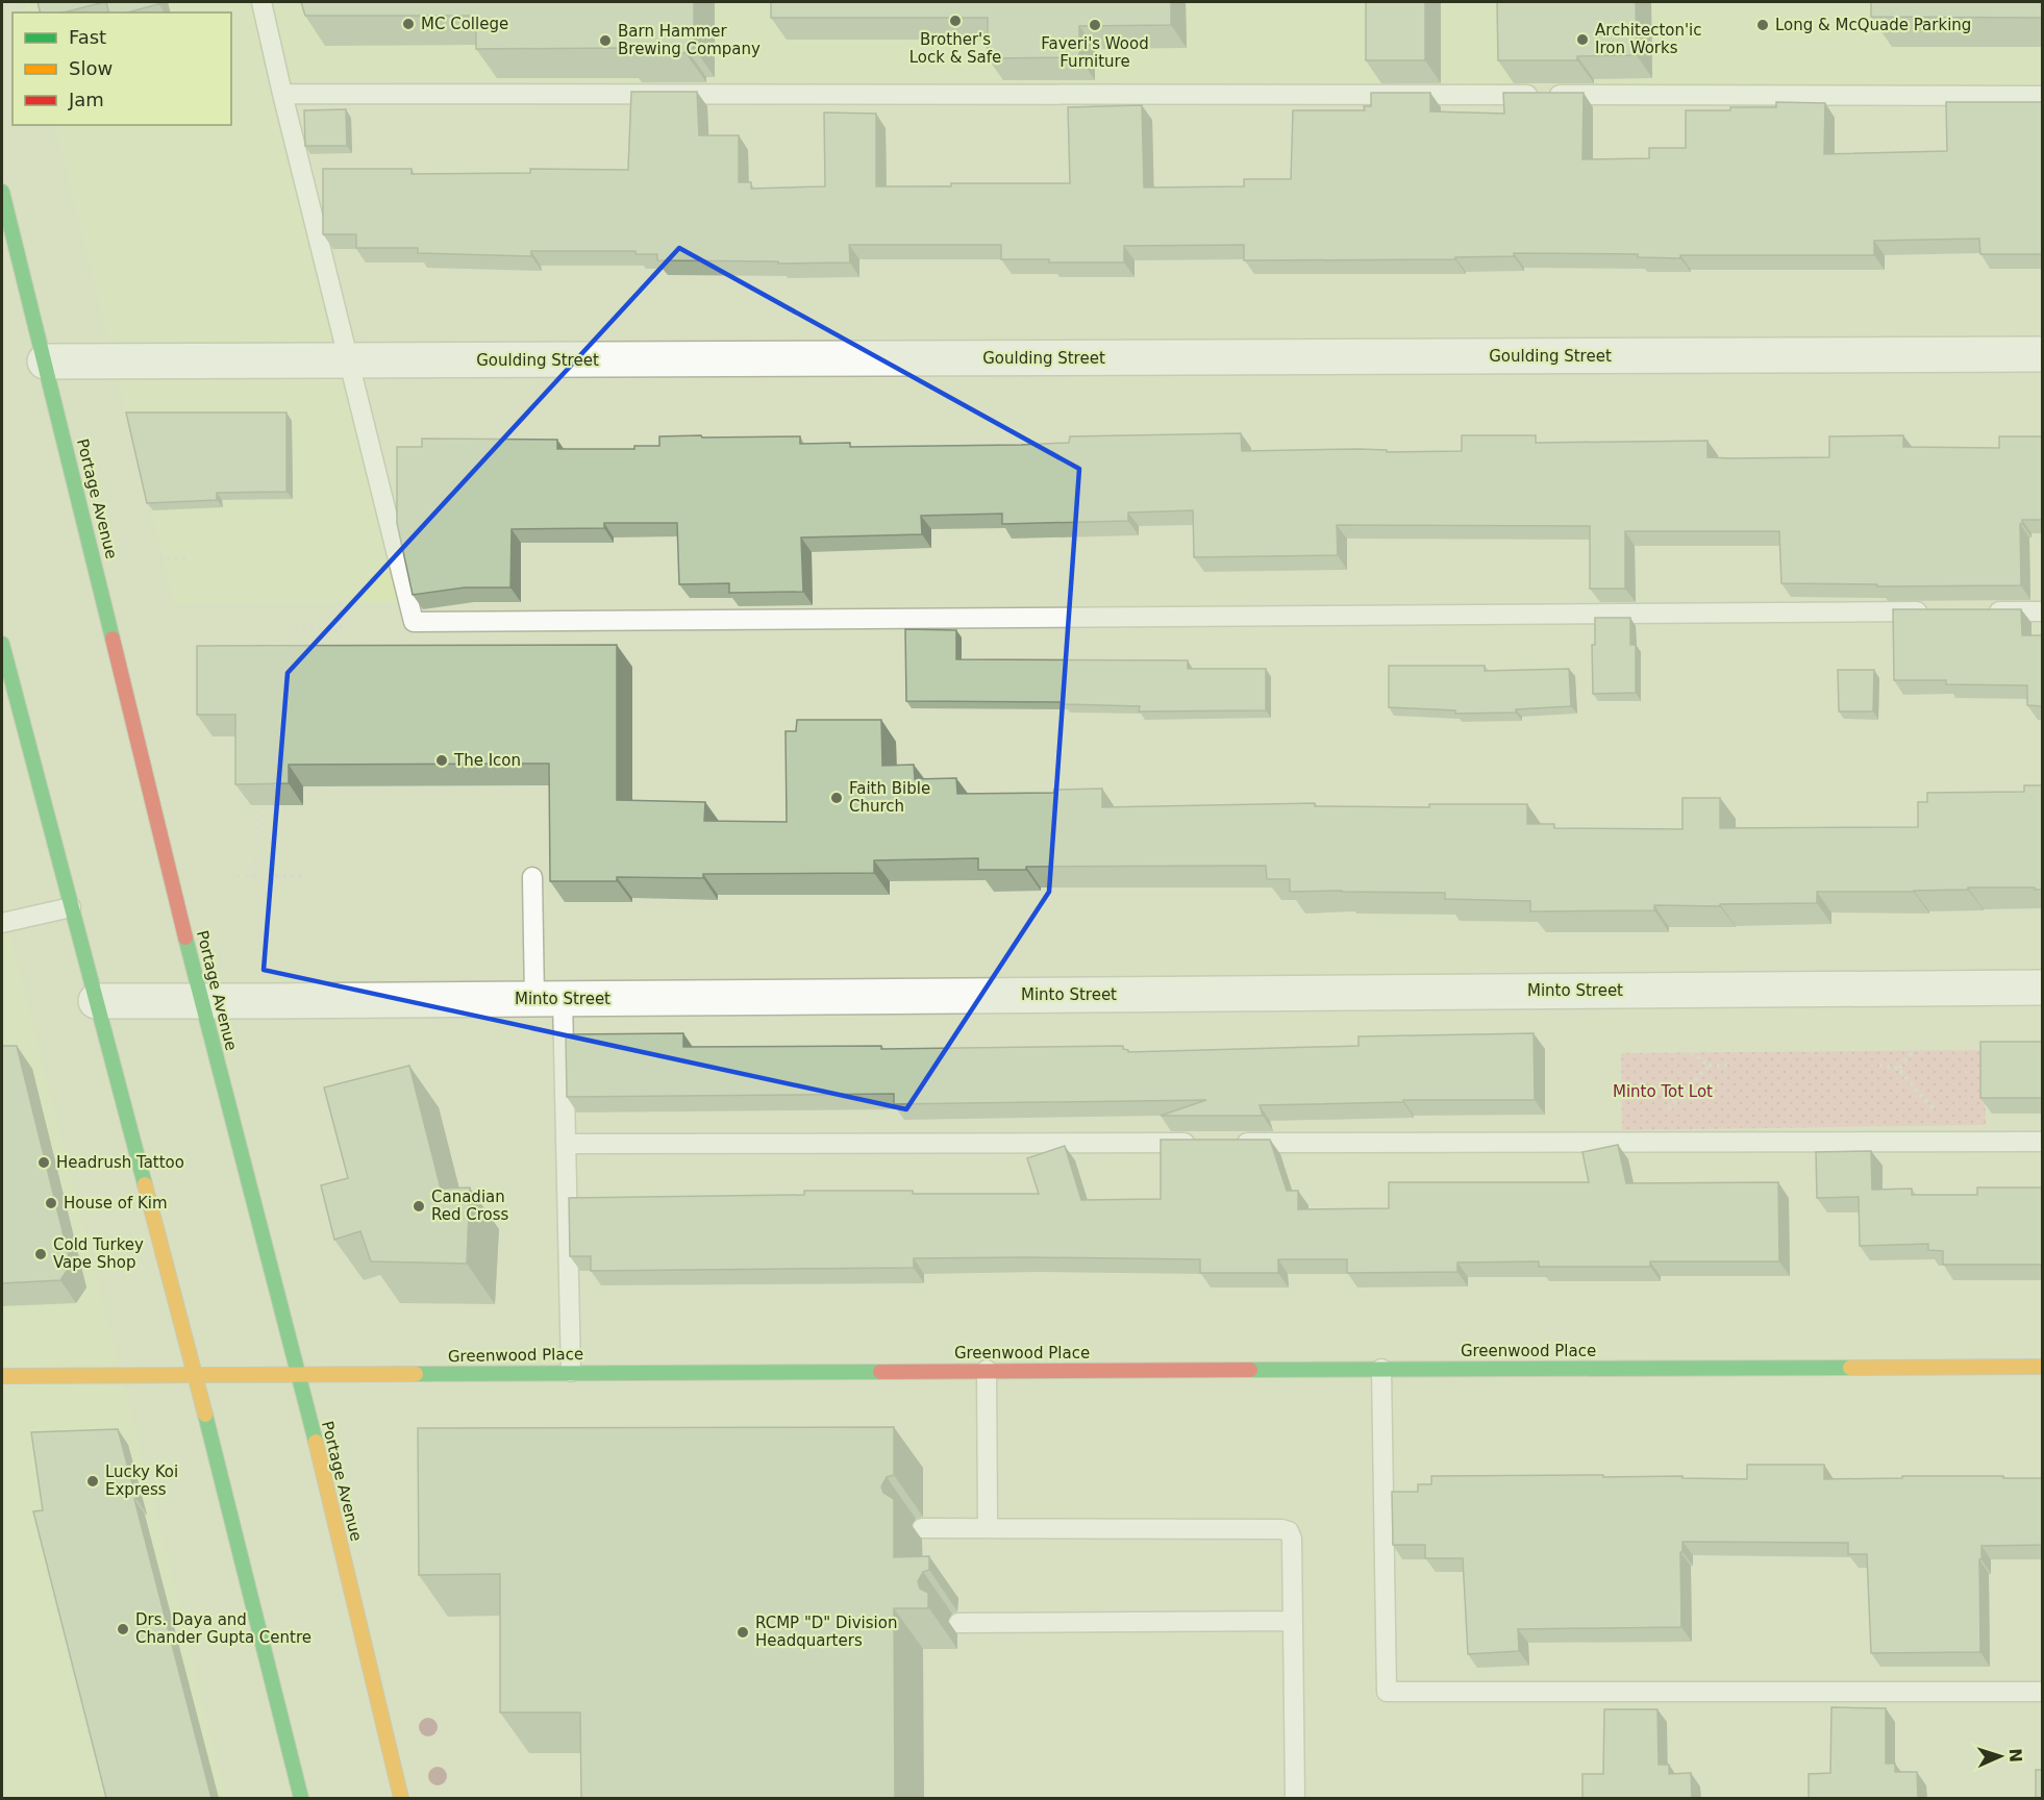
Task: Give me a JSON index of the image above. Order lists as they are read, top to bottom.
{
  "streets": {
    "main road": ["Portage Avenue", "Greenwood Place"],
    "street": ["Goulding Street", "Minto Street"]
  },
  "crossings": [
    ["Goulding Street", "Portage Avenue"],
    ["Portage Avenue", "Minto Street"],
    ["Portage Avenue", "Greenwood Place"]
  ],
  "parks": ["Minto Tot Lot"],
  "places": [
    "Brother's Lock & Safe",
    "MC College",
    "Faveri's Wood Furniture",
    "Long & McQuade Parking",
    "Architecton'ic Iron Works",
    "Barn Hammer Brewing Company",
    "The Icon",
    "Faith Bible Church",
    "Headrush Tattoo",
    "House of Kim",
    "Canadian Red Cross",
    "Cold Turkey Vape Shop",
    "Lucky Koi Express",
    "Drs. Daya and Chander Gupta Centre",
    "RCMP \"D\" Division Headquarters"
  ],
  "legend": ["Fast", "Slow", "Jam"],
  "north": "right"
}
